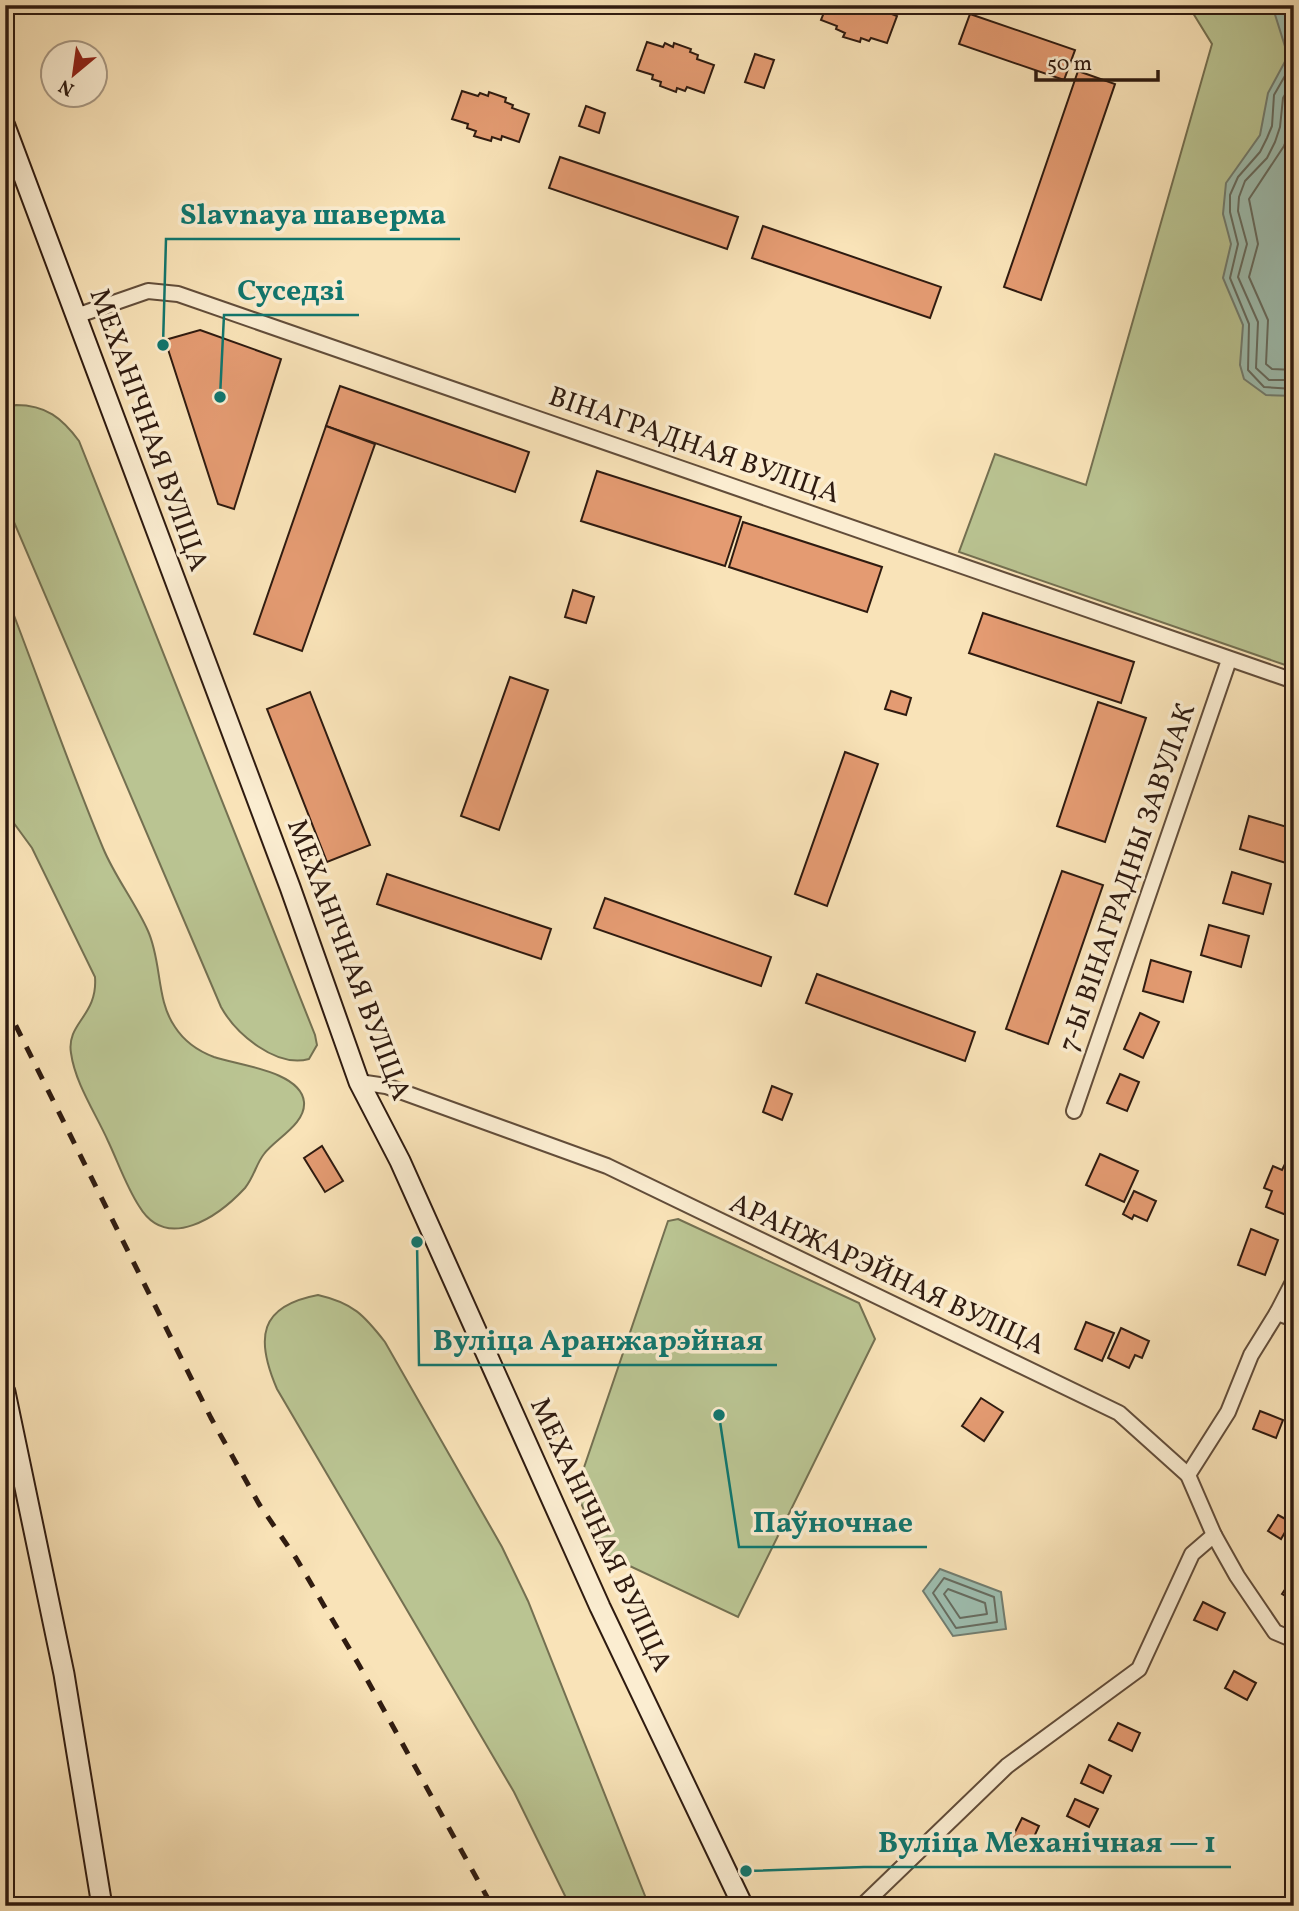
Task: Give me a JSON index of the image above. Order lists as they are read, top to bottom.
{
  "streets": {
    "street": [
      "МЕХАНІЧНАЯ ВУЛІЦА",
      "ВІНАГРАДНАЯ ВУЛІЦА",
      "7-Ы ВІНАГРАДНЫ ЗАВУЛАК",
      "АРАНЖАРЭЙНАЯ ВУЛІЦА"
    ]
  },
  "crossings": [
    ["МЕХАНІЧНАЯ ВУЛІЦА", "ВІНАГРАДНАЯ ВУЛІЦА"],
    ["МЕХАНІЧНАЯ ВУЛІЦА", "АРАНЖАРЭЙНАЯ ВУЛІЦА"],
    ["ВІНАГРАДНАЯ ВУЛІЦА", "7-Ы ВІНАГРАДНЫ ЗАВУЛАК"]
  ],
  "places": [
    "Slavnaya шаверма",
    "Суседзі",
    "Вуліца Аранжарэйная",
    "Паўночнае",
    "Вуліца Механічная — 1"
  ],
  "scale_bar": "50 m",
  "north": "bottom left"
}
